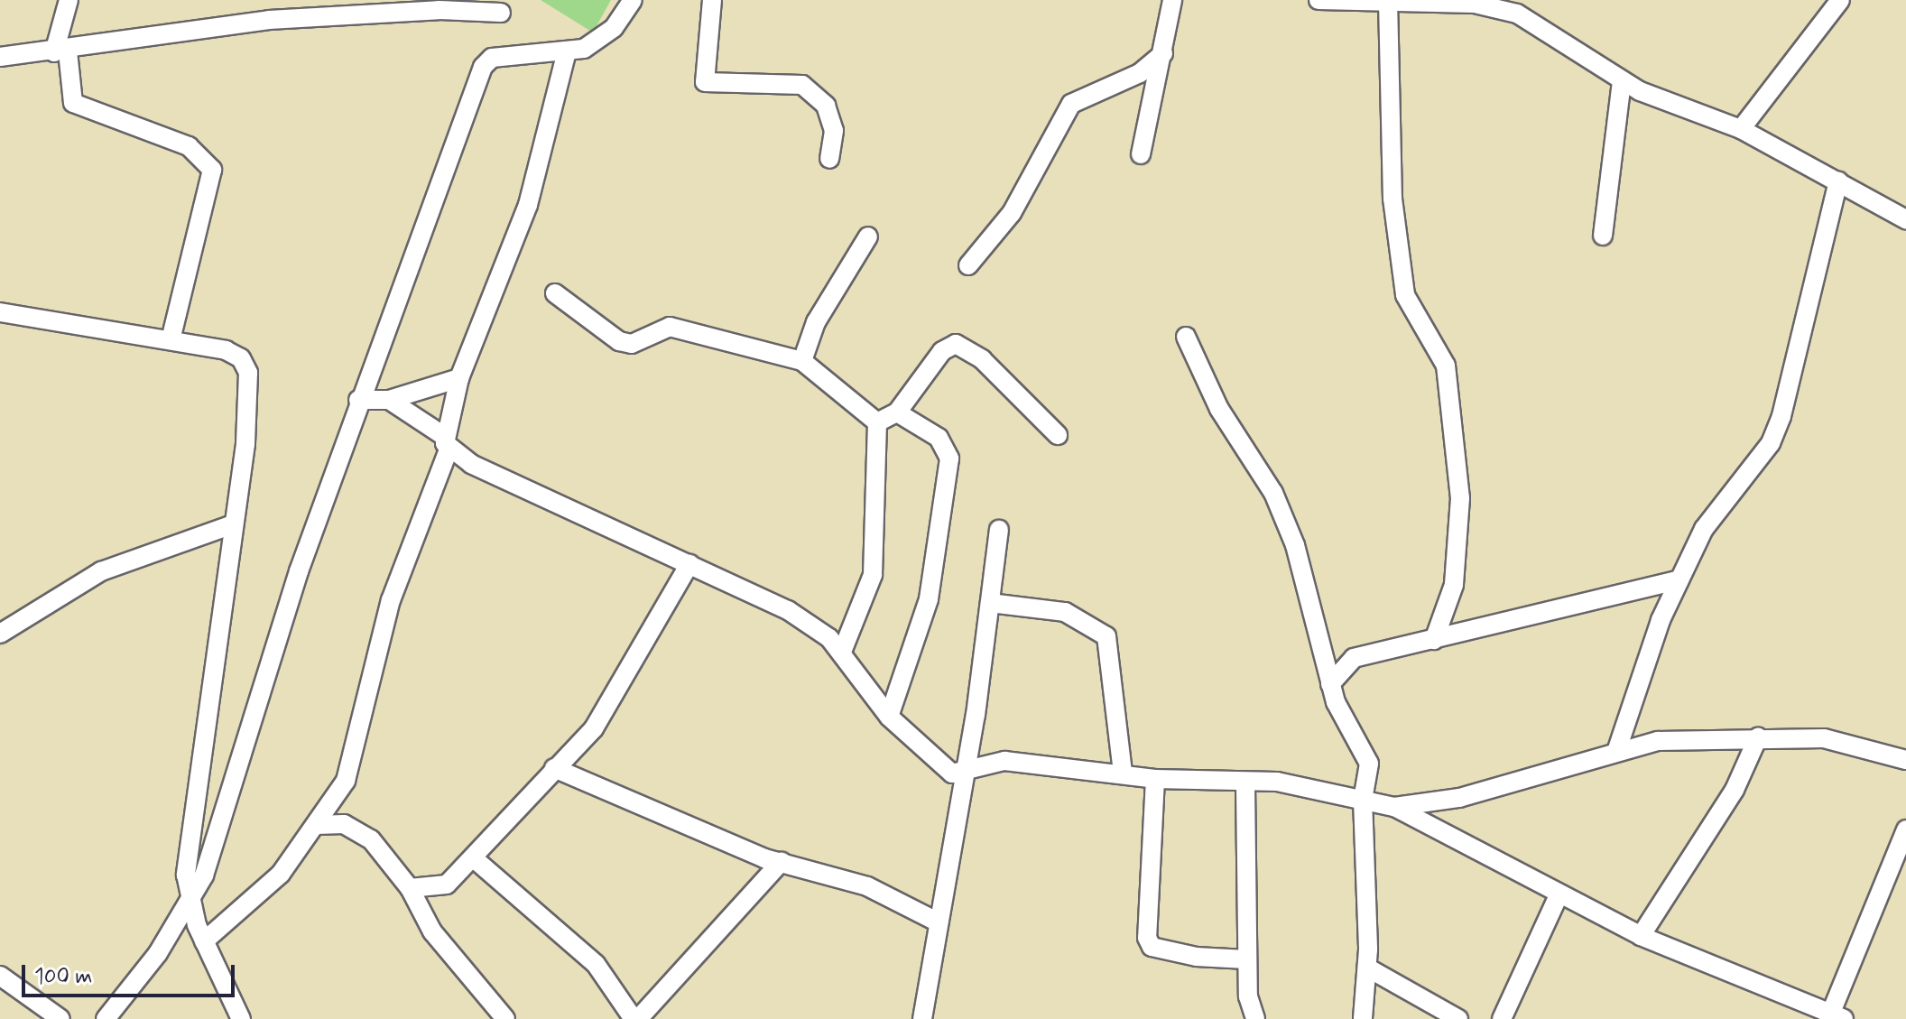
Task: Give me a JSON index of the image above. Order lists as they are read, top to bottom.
{
  "scale_bar": "100 m"
}
